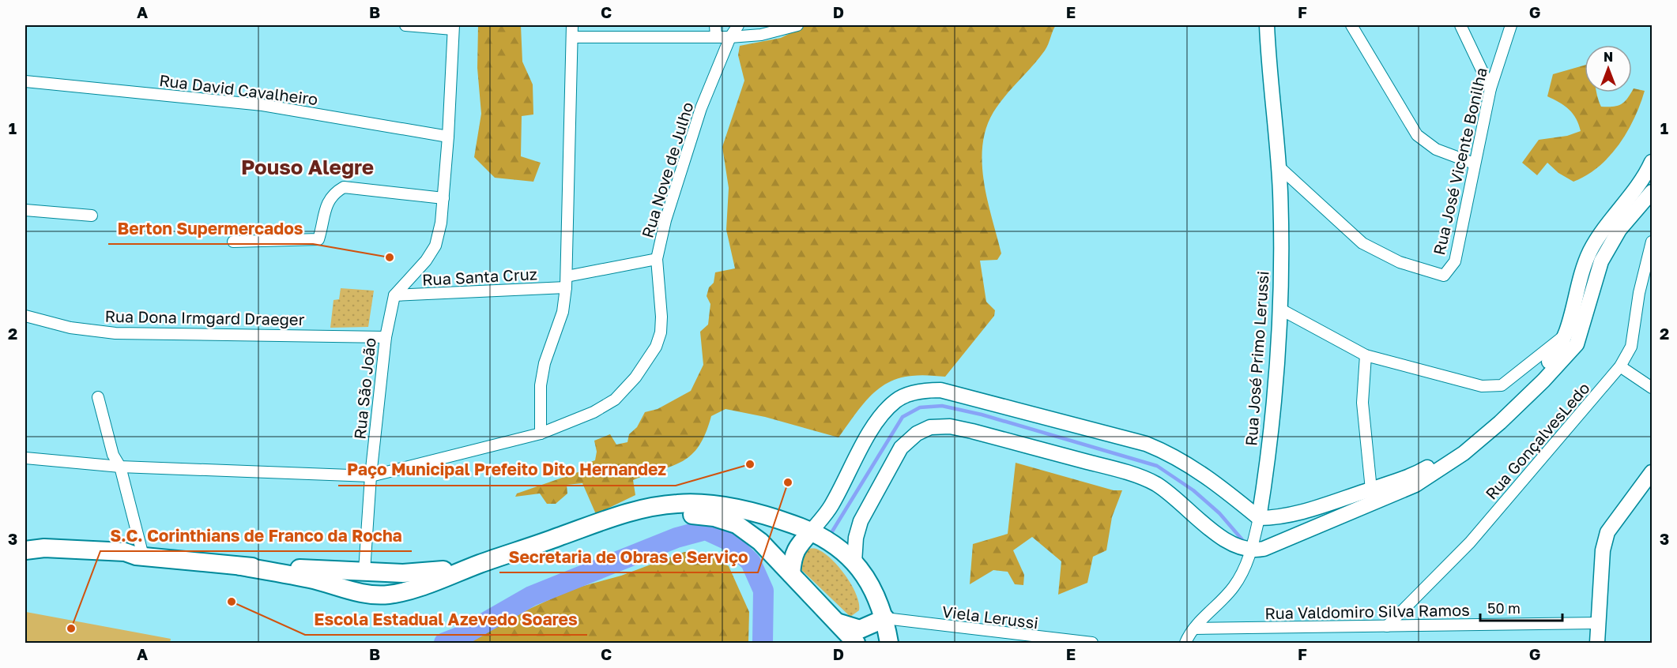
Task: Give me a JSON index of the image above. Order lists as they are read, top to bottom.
{
  "streets": {
    "street": [
      "Rua David Cavalheiro",
      "Rua José Vicente Bonilha",
      "Rua Nove de Julho",
      "Rua Santa Cruz",
      "Rua Dona Irmgard Draeger",
      "Rua José Primo Lerussi",
      "Rua São João",
      "Rua GonçalvesLedo",
      "Rua Valdomiro Silva Ramos",
      "Viela Lerussi"
    ]
  },
  "crossings": [
    ["Rua José Vicente Bonilha", "Rua José Primo Lerussi"],
    ["Rua Nove de Julho", "Rua Santa Cruz"],
    ["Rua Nove de Julho", "Rua São João"],
    ["Rua Santa Cruz", "Rua São João"],
    ["Rua Dona Irmgard Draeger", "Rua São João"],
    ["Rua José Primo Lerussi", "Rua Valdomiro Silva Ramos"],
    ["Rua GonçalvesLedo", "Rua Valdomiro Silva Ramos"]
  ],
  "districts": ["Pouso Alegre"],
  "places": [
    "Berton Supermercados",
    "Paço Municipal Prefeito Dito Hernandez",
    "Secretaria de Obras e Serviço",
    "Escola Estadual Azevedo Soares",
    "S.C. Corinthians de Franco da Rocha"
  ],
  "scale_bar": "50 m",
  "north": "top",
  "grid": {
    "columns": [
      "A",
      "B",
      "C",
      "D",
      "E",
      "F",
      "G"
    ],
    "rows": ["1", "2", "3"]
  }
}
